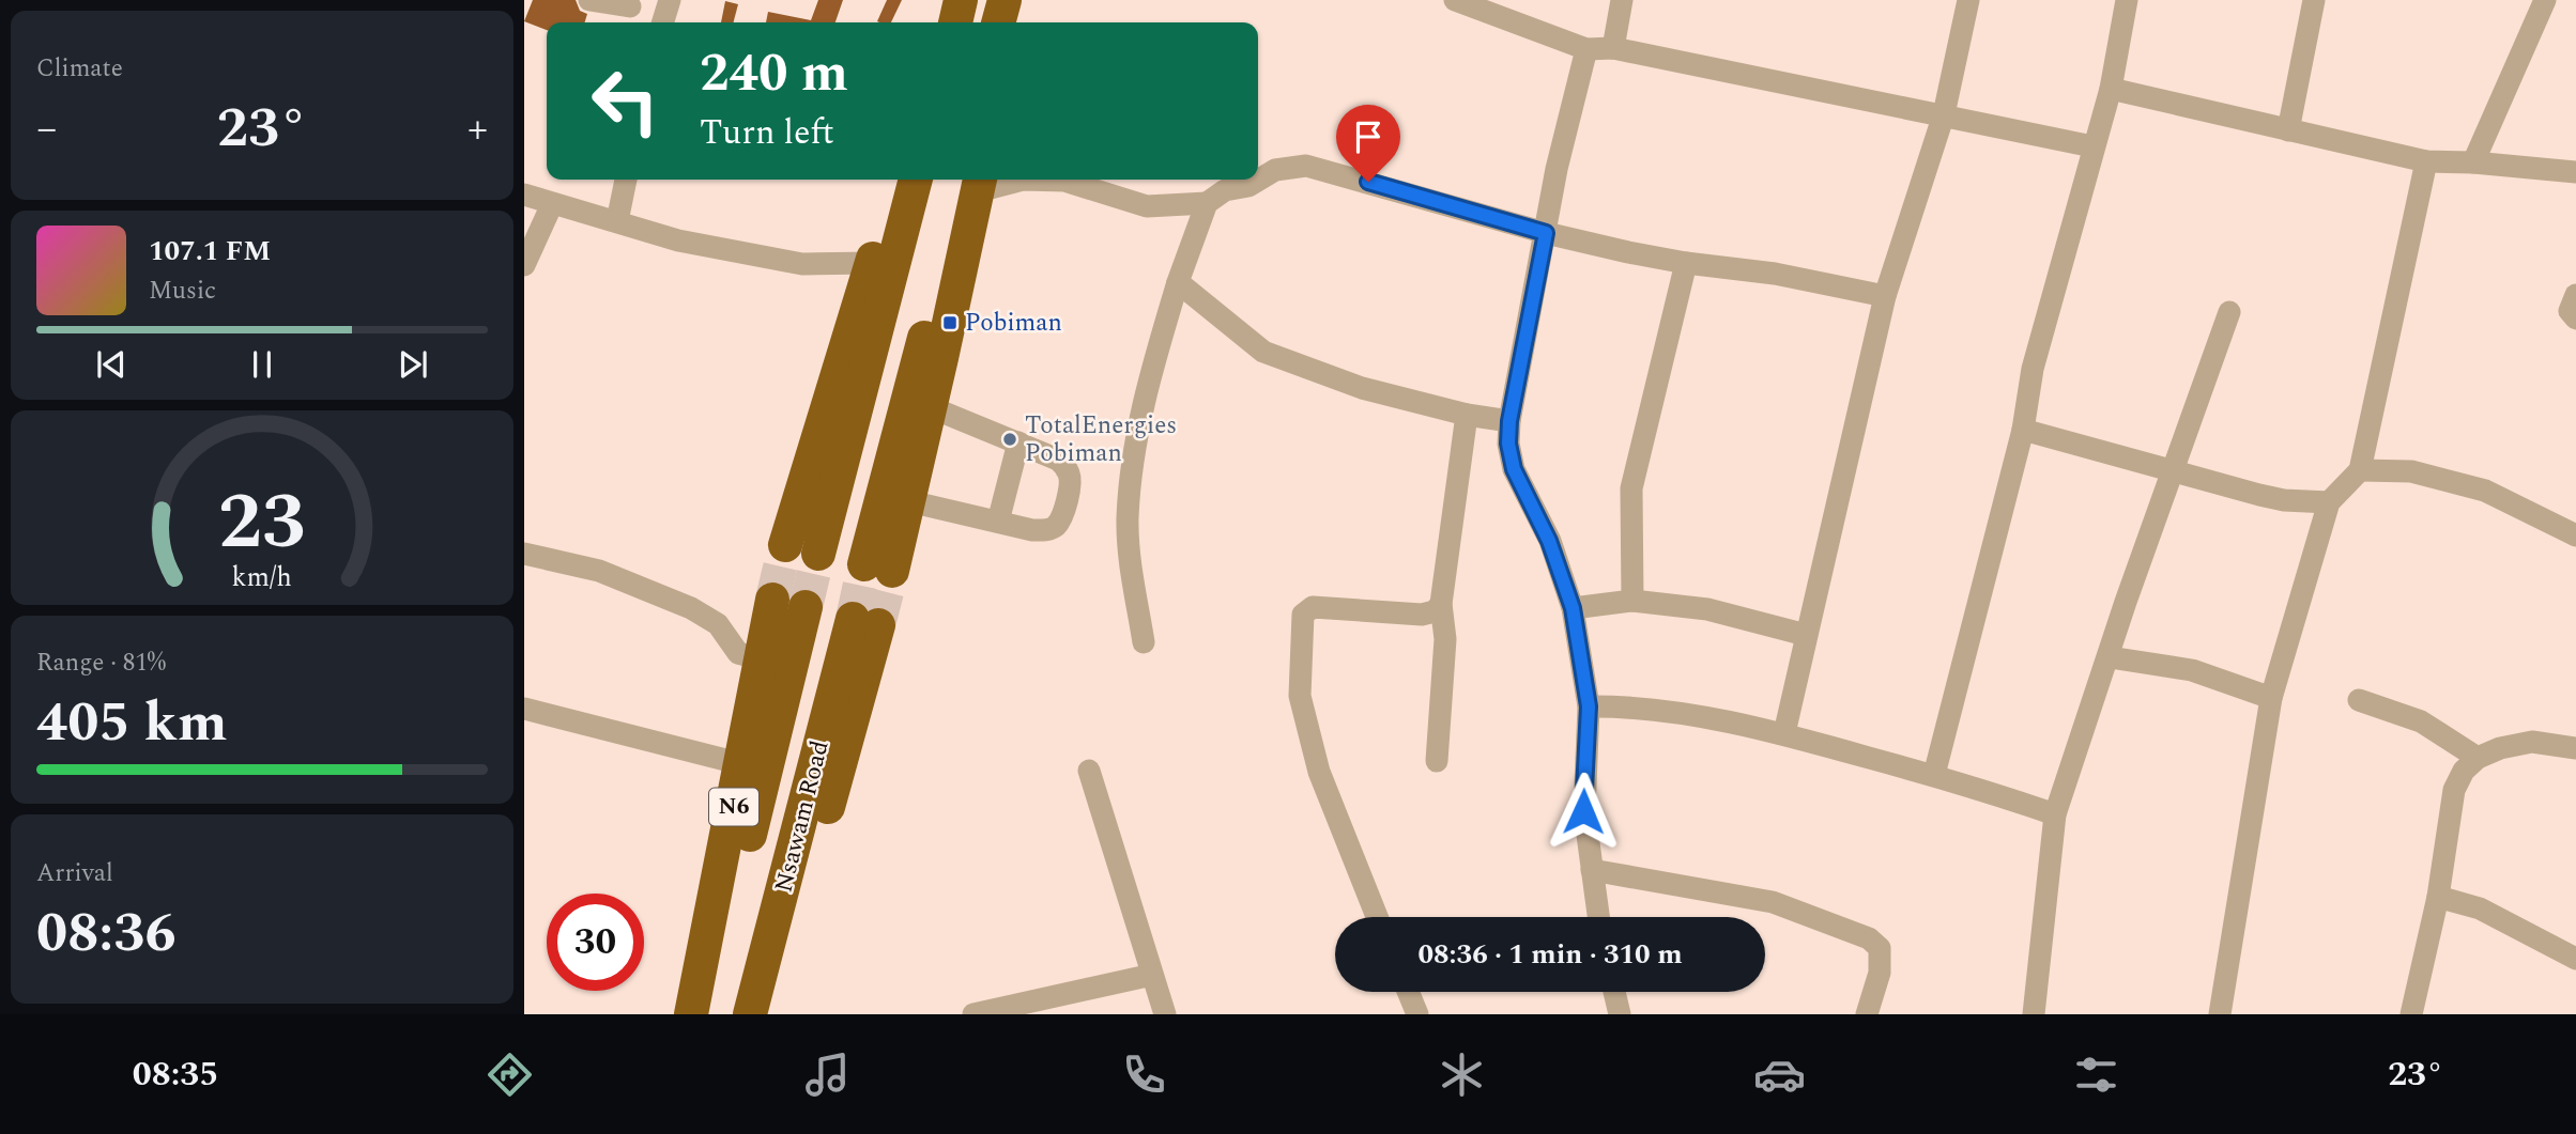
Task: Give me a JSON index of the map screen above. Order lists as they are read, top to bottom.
{
  "streets": {
    "highway": ["N6", "Nsawam Road"]
  },
  "places": {
    "transit": ["Pobiman"],
    "other": ["TotalEnergies Pobiman"]
  },
  "page": {
    "tile": [
      "Climate",
      ["Range · 81%", "405 km"],
      ["Arrival", "08:36"]
    ],
    "turn": ["240 m", "Turn left"],
    "heat": ["−", "23°", "+"],
    "song": ["107.1 FM", "Music"],
    "limit": "30",
    "trip": "08:36 · 1 min · 310 m",
    "tabs": ["08:35", "23°"],
    "gauge": ["23", "km/h"]
  }
}
